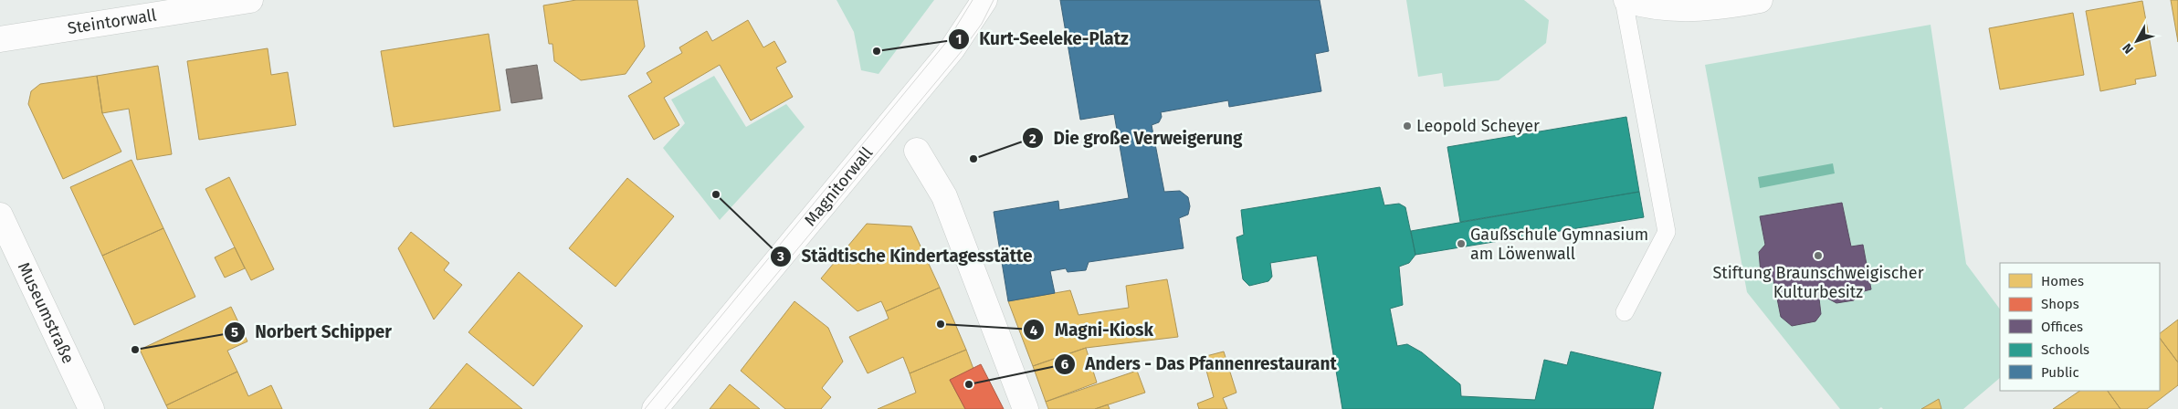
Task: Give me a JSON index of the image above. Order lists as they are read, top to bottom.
{
  "streets": {
    "street": ["Steintorwall", "Magnitorwall", "Museumstraße"]
  },
  "places": [
    "Kurt-Seeleke-Platz",
    "Leopold Scheyer",
    "Die große Verweigerung",
    "Städtische Kindertagesstätte",
    "Gaußschule Gymnasium am Löwenwall",
    "Stiftung Braunschweigischer Kulturbesitz",
    "Magni-Kiosk",
    "Norbert Schipper",
    "Anders - Das Pfannenrestaurant"
  ],
  "legend": [
    "Homes",
    "Shops",
    "Offices",
    "Schools",
    "Public"
  ],
  "north": "bottom left"
}
